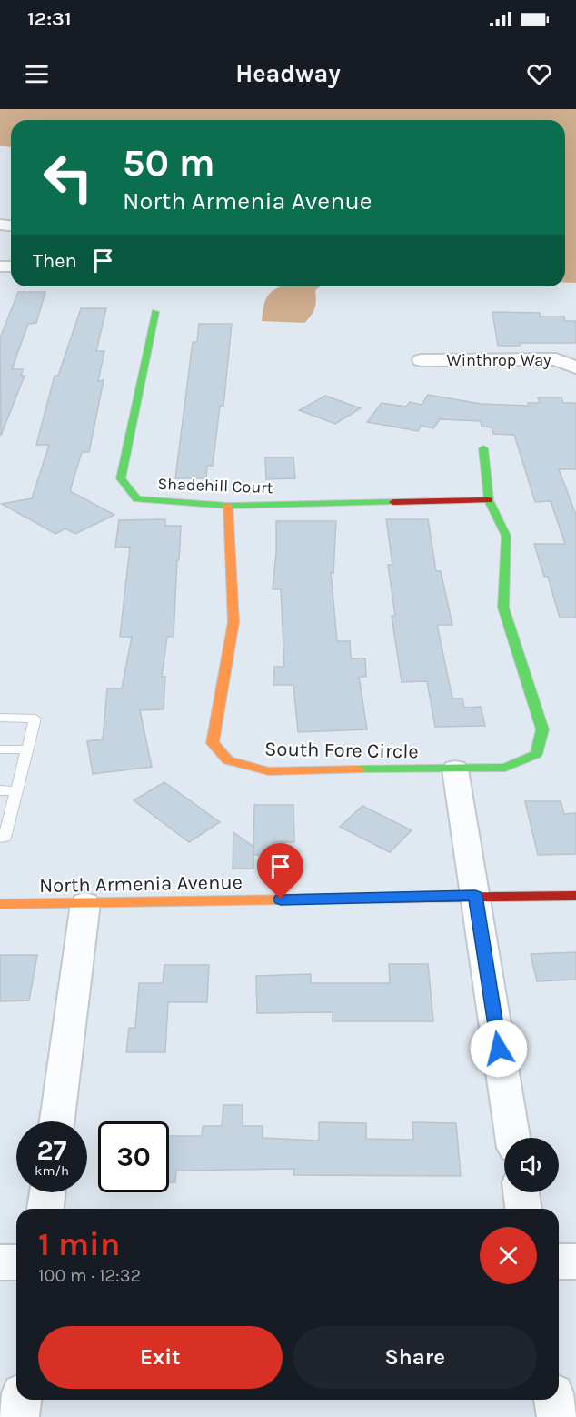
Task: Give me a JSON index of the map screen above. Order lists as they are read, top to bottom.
{
  "streets": {
    "street": [
      "Winthrop Way",
      "Shadehill Court",
      "South Fore Circle",
      "North Armenia Avenue"
    ]
  },
  "crossings": [
    ["Shadehill Court", "South Fore Circle"]
  ],
  "page": {
    "status": "12:31",
    "header": "Headway",
    "turn": ["50 m", "North Armenia Avenue"],
    "then": "Then",
    "speed": "27 km/h",
    "limit": "30",
    "heading": ["1 min", "100 m · 12:32"],
    "buttons": ["Exit", "Share"]
  }
}
